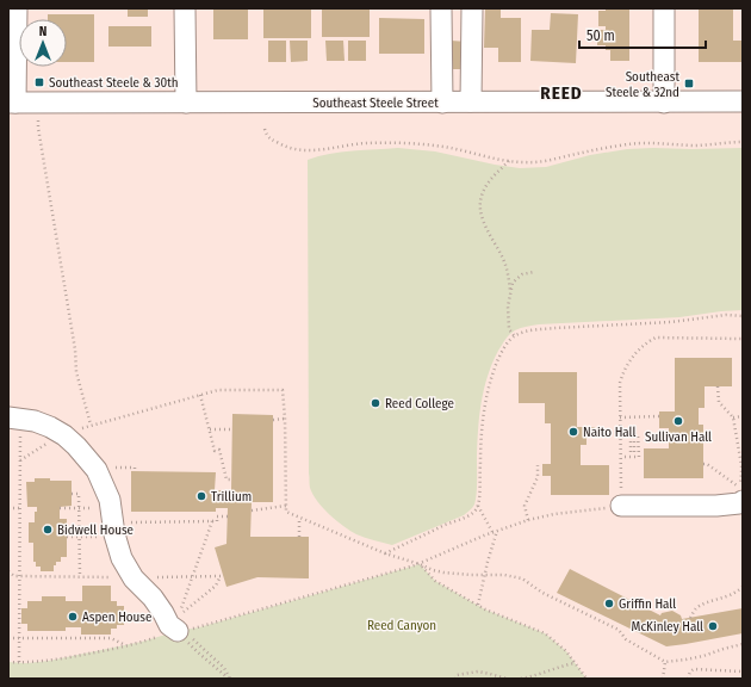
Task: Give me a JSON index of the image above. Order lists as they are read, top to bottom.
{
  "streets": {
    "street": ["Southeast Steele Street"]
  },
  "districts": ["REED"],
  "parks": ["Reed Canyon"],
  "places": {
    "transit": ["Southeast Steele & 30th", "Southeast Steele & 32nd"],
    "other": [
      "Reed College",
      "Sullivan Hall",
      "Naito Hall",
      "Trillium",
      "Bidwell House",
      "Griffin Hall",
      "Aspen House",
      "McKinley Hall"
    ]
  },
  "scale_bar": "50 m",
  "north": "top"
}
